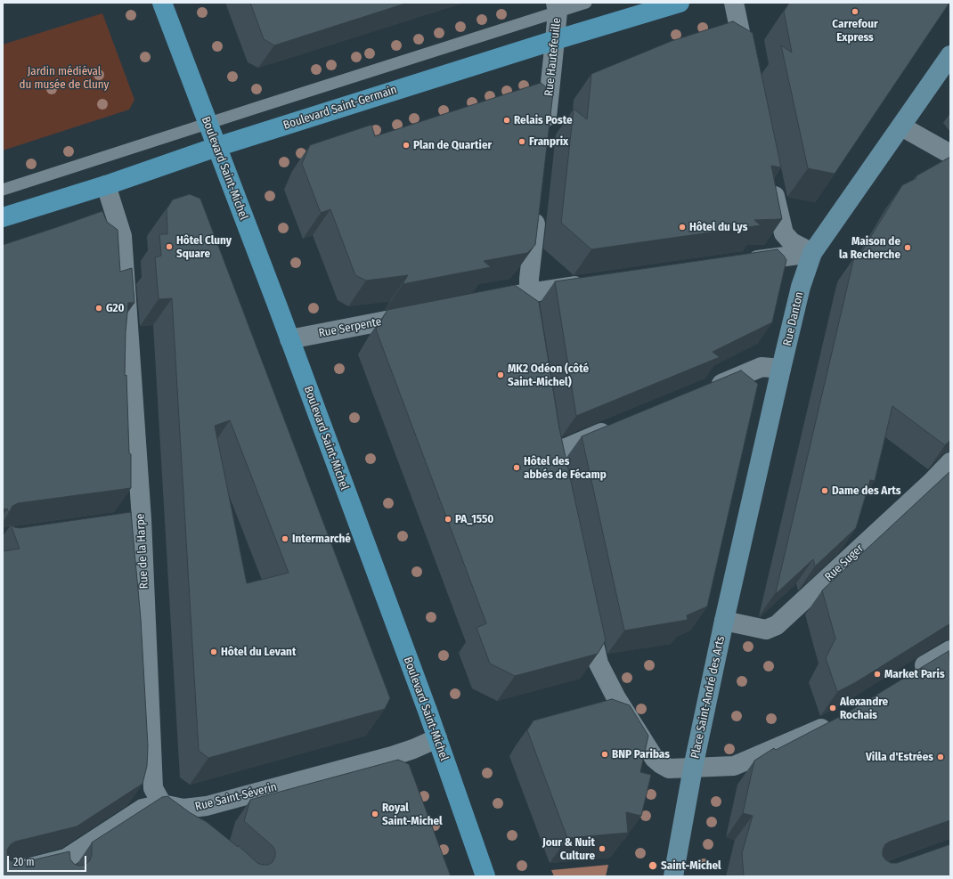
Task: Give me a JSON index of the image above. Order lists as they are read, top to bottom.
{
  "streets": {
    "main road": ["Boulevard Saint-Germain", "Boulevard Saint-Michel"],
    "street": [
      "Rue Hautefeuille",
      "Rue Danton",
      "Rue Serpente",
      "Rue de la Harpe",
      "Rue Suger",
      "Place Saint-André des Arts",
      "Rue Saint-Séverin"
    ]
  },
  "crossings": [
    ["Rue Hautefeuille", "Boulevard Saint-Germain"],
    ["Boulevard Saint-Germain", "Boulevard Saint-Michel"],
    ["Boulevard Saint-Germain", "Rue de la Harpe"],
    ["Boulevard Saint-Michel", "Rue Serpente"],
    ["Boulevard Saint-Michel", "Rue Saint-Séverin"],
    ["Rue Danton", "Rue Suger"],
    ["Rue Danton", "Place Saint-André des Arts"],
    ["Rue de la Harpe", "Rue Saint-Séverin"],
    ["Rue Suger", "Place Saint-André des Arts"]
  ],
  "parks": ["Jardin médiéval du musée de Cluny"],
  "places": [
    "Carrefour Express",
    "Relais Poste",
    "Franprix",
    "Plan de Quartier",
    "Hôtel du Lys",
    "Hôtel Cluny Square",
    "Maison de la Recherche",
    "G20",
    "MK2 Odéon (côté Saint-Michel)",
    "Hôtel des abbés de Fécamp",
    "Dame des Arts",
    "PA_1550",
    "Intermarché",
    "Hôtel du Levant",
    "Market Paris",
    "Alexandre Rochais",
    "BNP Paribas",
    "Villa d'Estrées",
    "Royal Saint-Michel",
    "Jour & Nuit Culture",
    "Saint-Michel"
  ],
  "scale_bar": "20 m"
}
